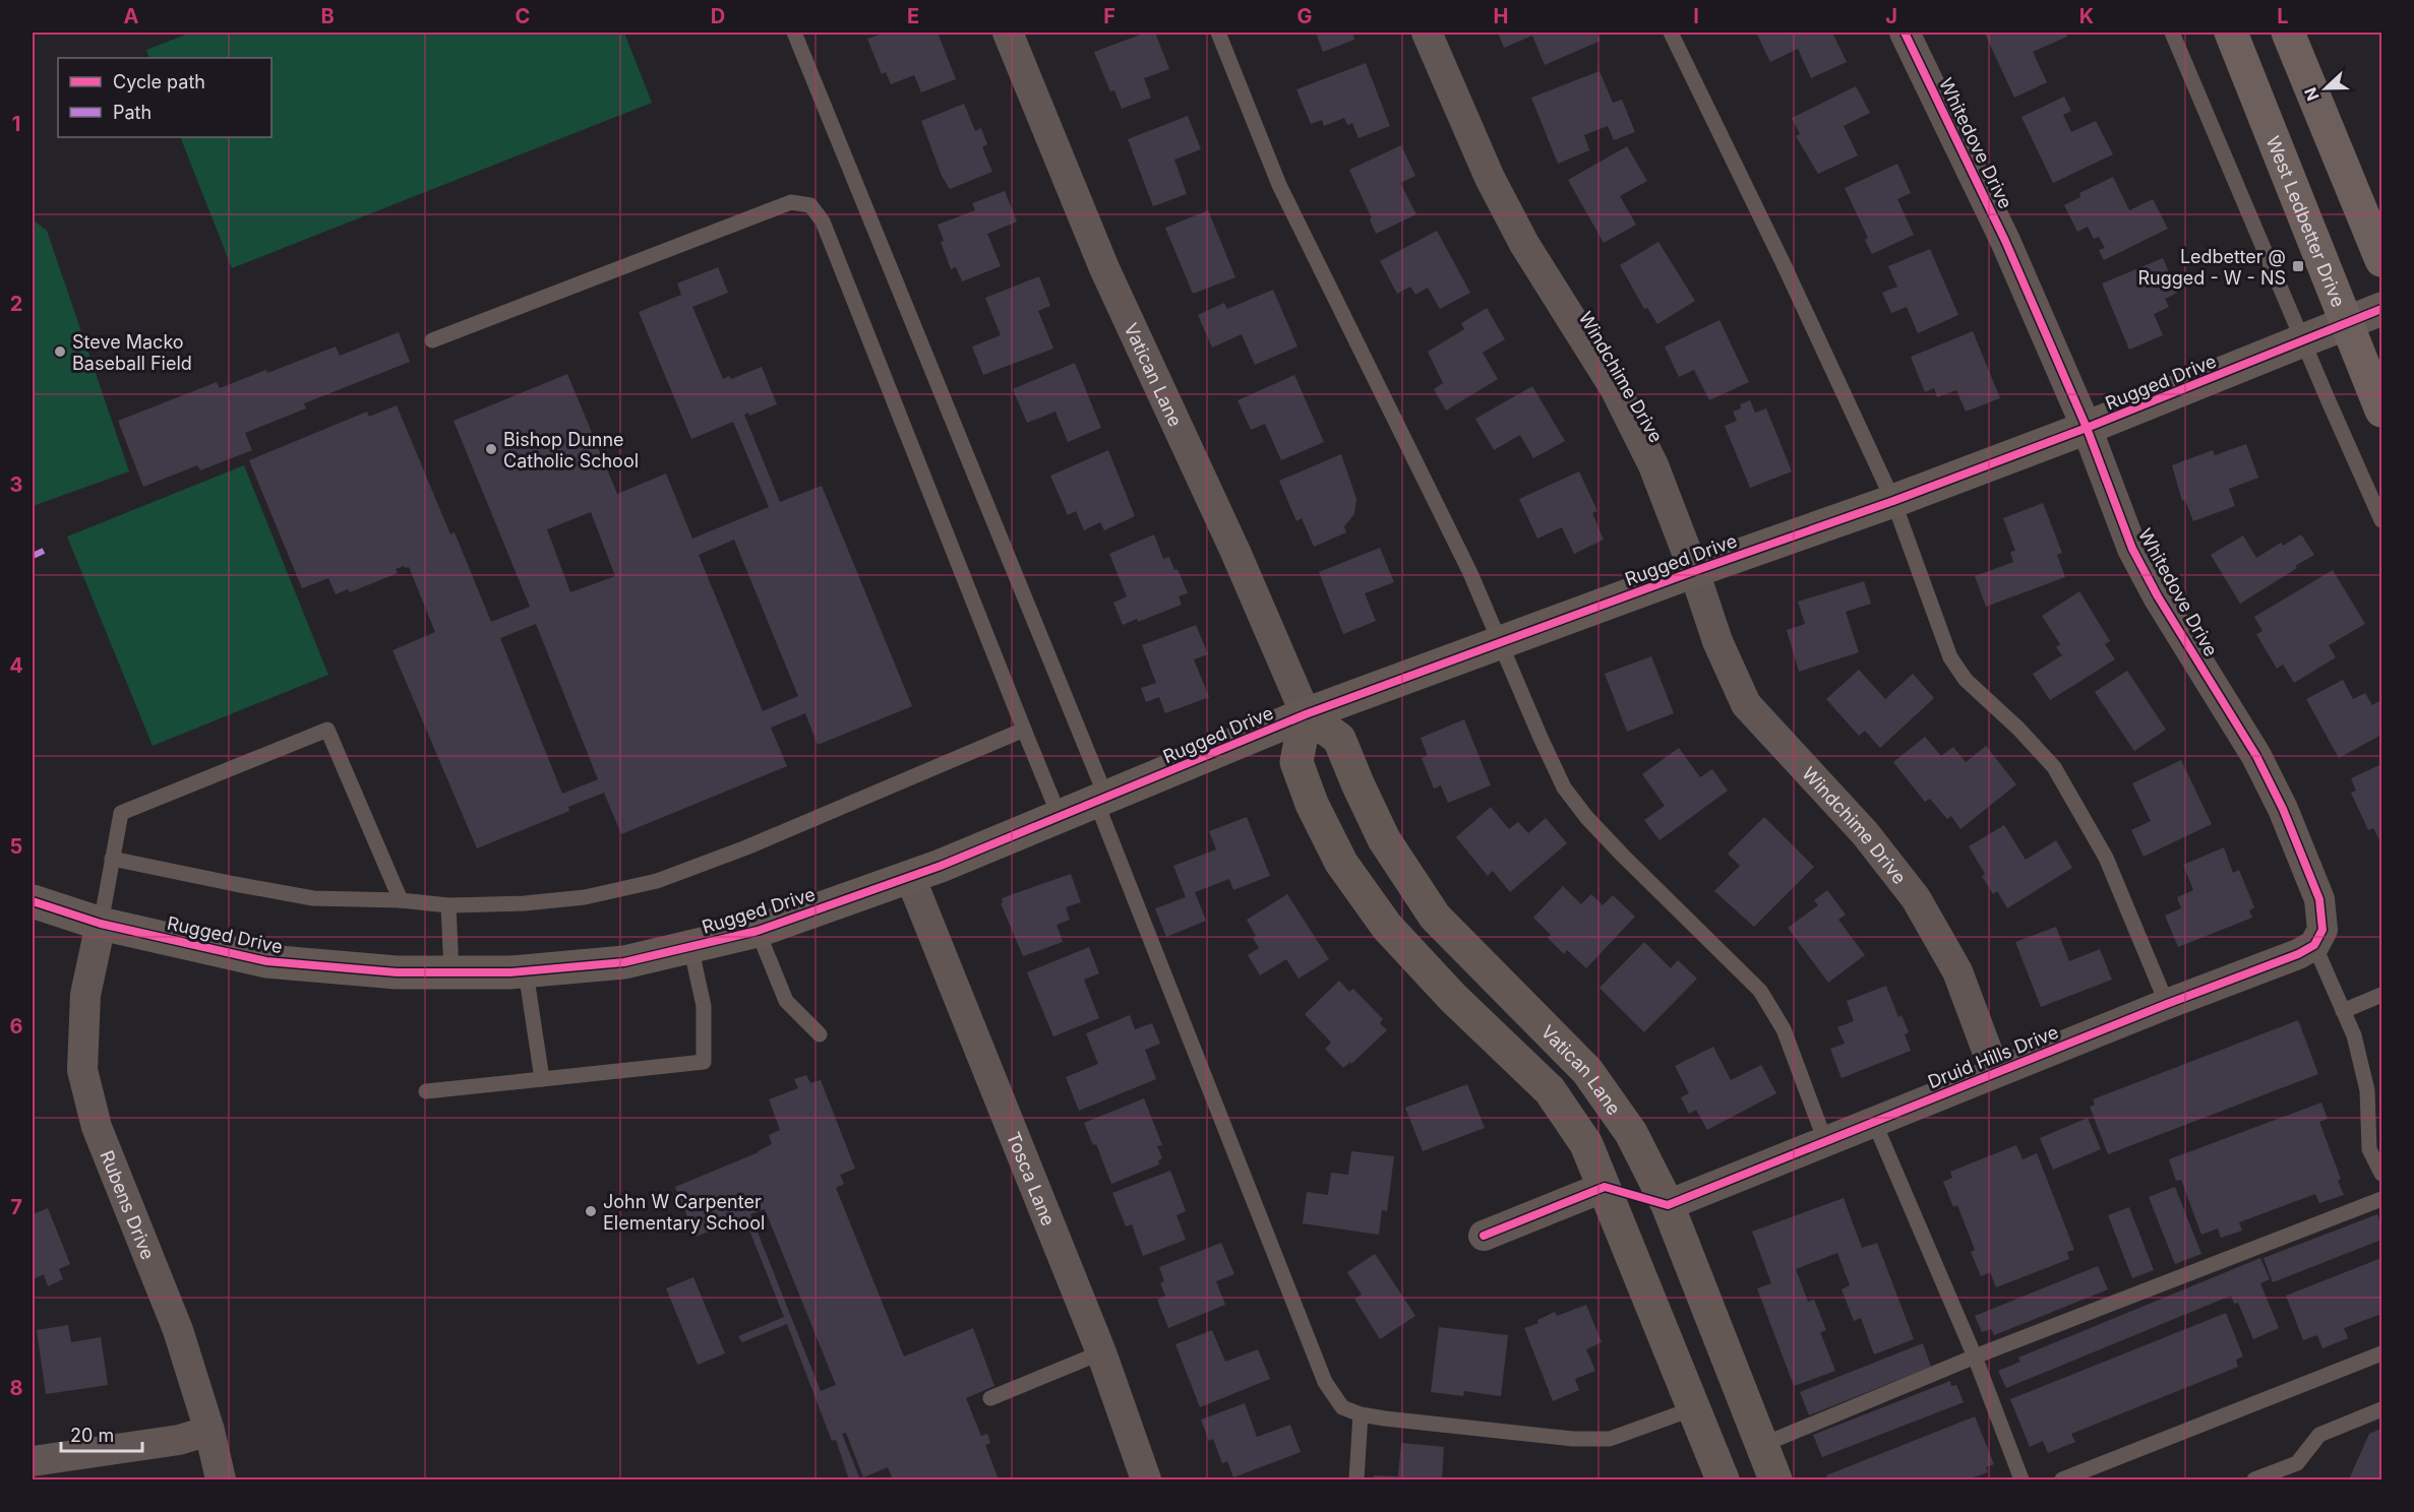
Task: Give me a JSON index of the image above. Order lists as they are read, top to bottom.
{
  "streets": {
    "main road": ["West Ledbetter Drive"],
    "street": [
      "Whitedove Drive",
      "Vatican Lane",
      "Windchime Drive",
      "Rugged Drive",
      "Druid Hills Drive",
      "Tosca Lane",
      "Rubens Drive"
    ]
  },
  "crossings": [
    ["Whitedove Drive", "Rugged Drive"],
    ["Whitedove Drive", "Druid Hills Drive"],
    ["West Ledbetter Drive", "Rugged Drive"],
    ["Vatican Lane", "Rugged Drive"],
    ["Vatican Lane", "Druid Hills Drive"],
    ["Windchime Drive", "Rugged Drive"],
    ["Windchime Drive", "Druid Hills Drive"],
    ["Rugged Drive", "Tosca Lane"],
    ["Rugged Drive", "Rubens Drive"]
  ],
  "places": {
    "transit": ["Ledbetter @ Rugged - W - NS"],
    "other": ["Steve Macko Baseball Field", "Bishop Dunne Catholic School", "John W Carpenter Elementary School"]
  },
  "legend": ["Cycle path", "Path"],
  "scale_bar": "20 m",
  "north": "left",
  "grid": {
    "columns": [
      "A",
      "B",
      "C",
      "D",
      "E",
      "F",
      "G",
      "H",
      "I",
      "J",
      "K",
      "L"
    ],
    "rows": [
      "1",
      "2",
      "3",
      "4",
      "5",
      "6",
      "7",
      "8"
    ]
  }
}
